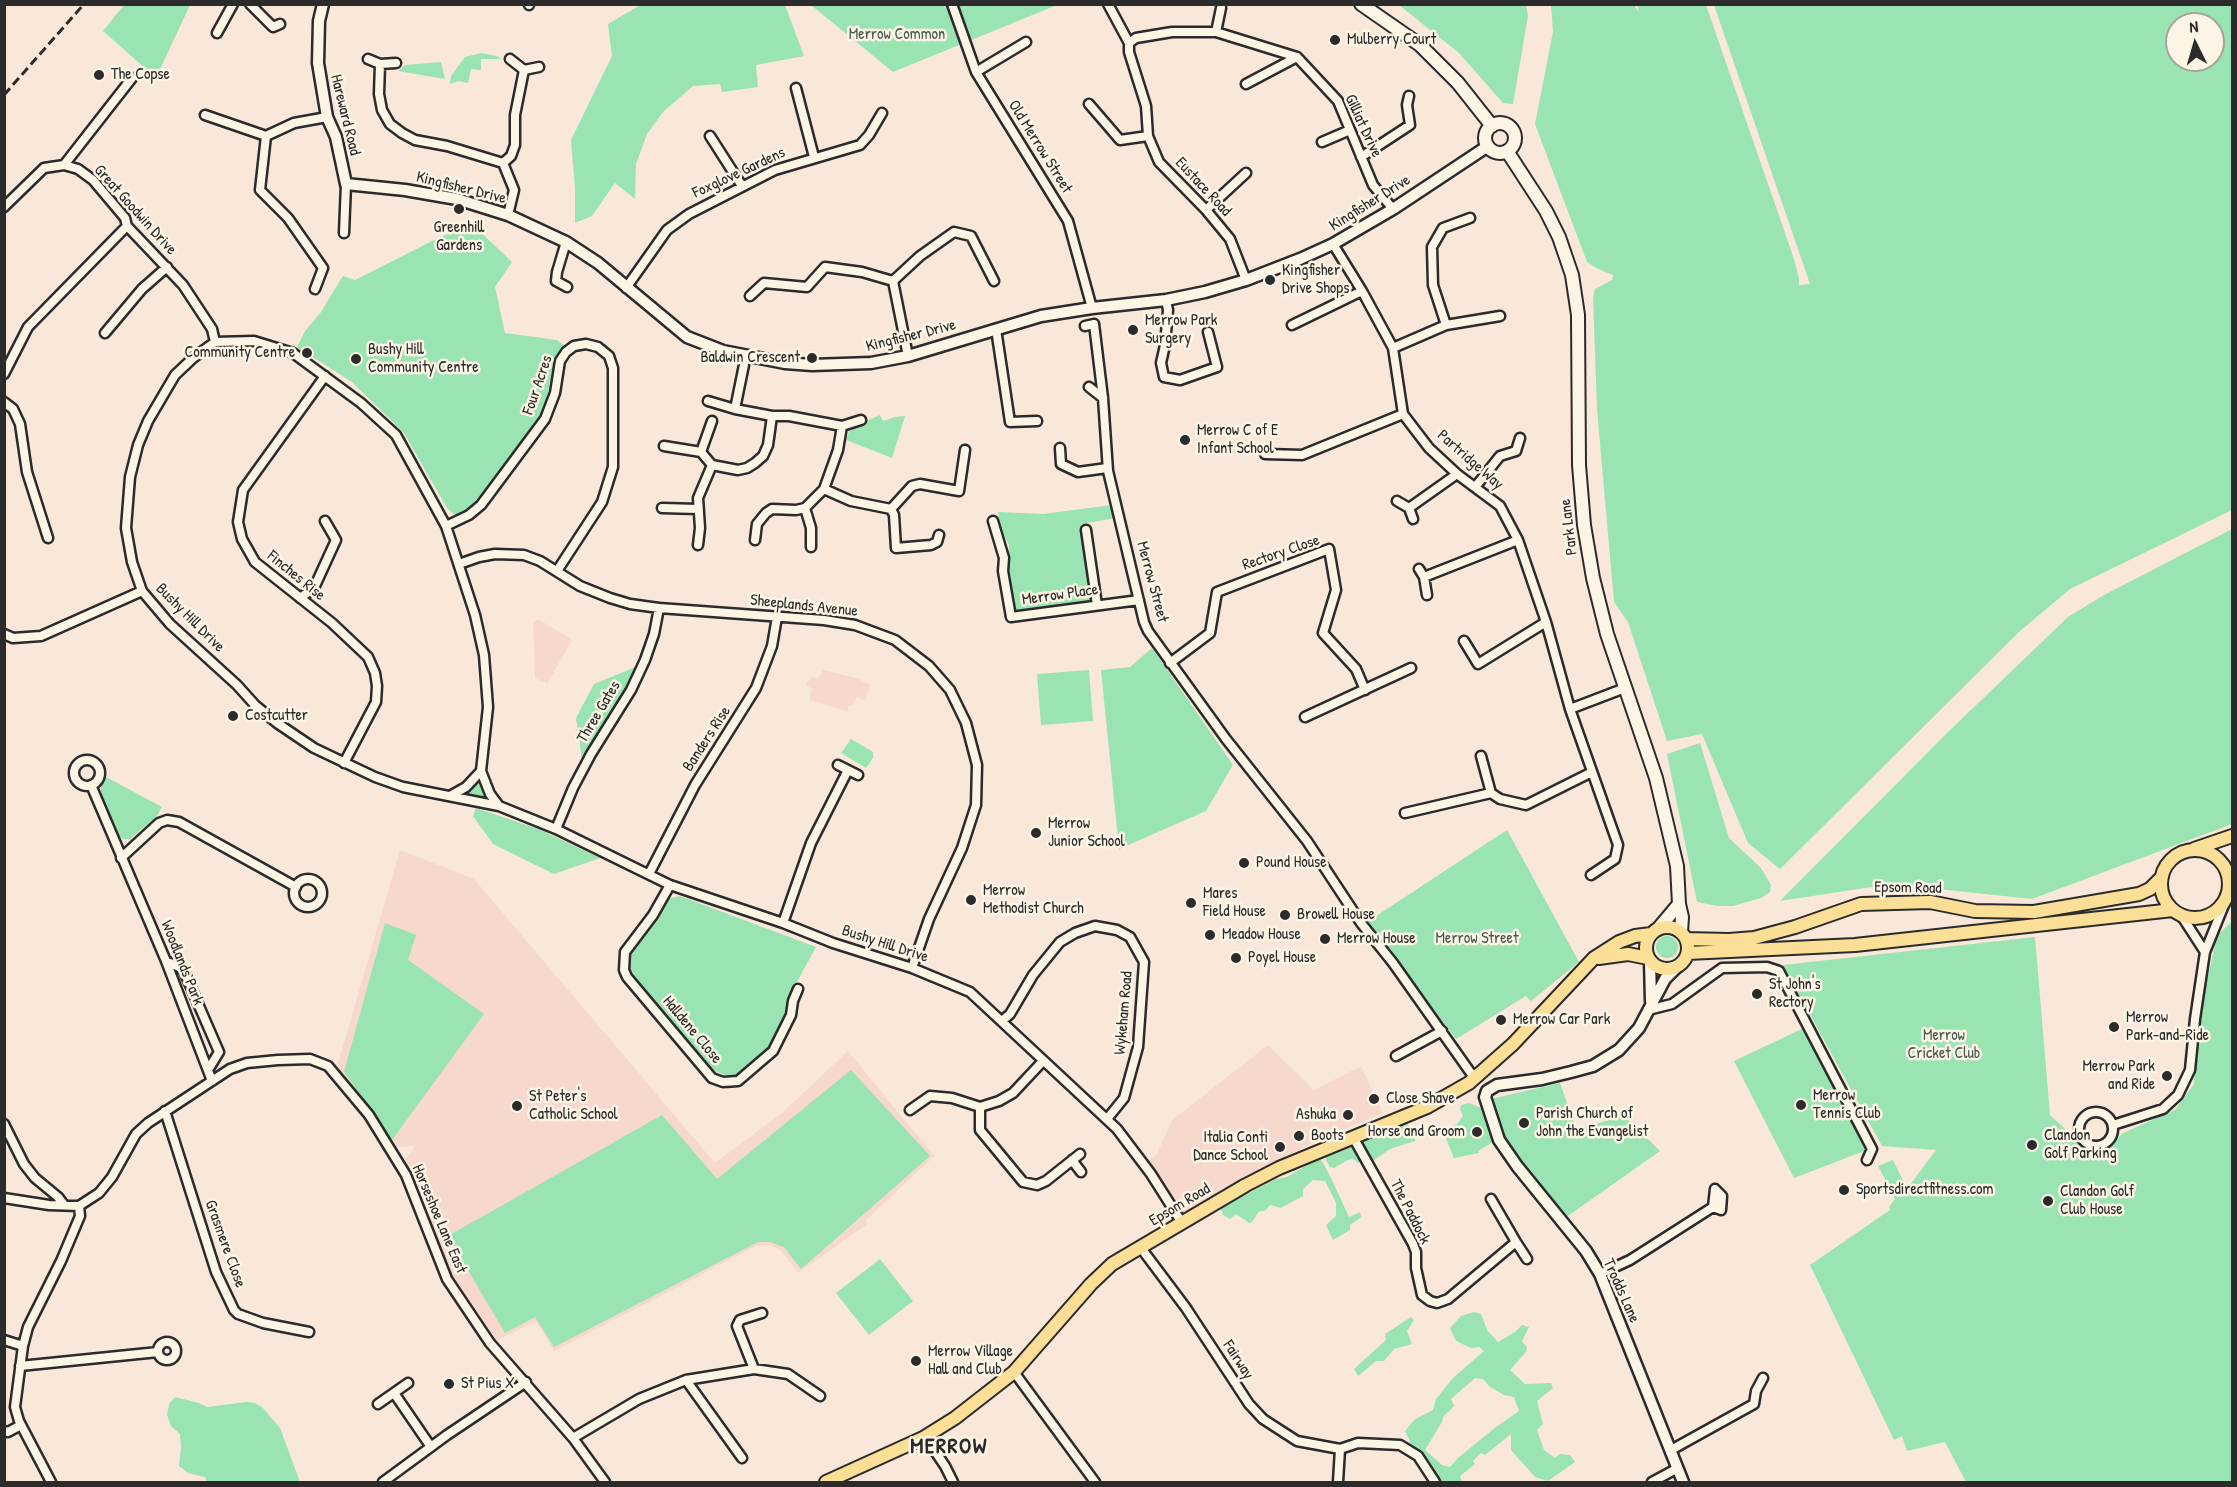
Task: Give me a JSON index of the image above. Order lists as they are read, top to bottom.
{
  "streets": {
    "main road": ["Park Lane", "Epsom Road"],
    "street": [
      "Hareward Road",
      "Gilliat Drive",
      "Old Merrow Street",
      "Foxglove Gardens",
      "Eustace Road",
      "Kingfisher Drive",
      "Great Goodwin Drive",
      "Four Acres",
      "Partridge Way",
      "Rectory Close",
      "Finches Rise",
      "Merrow Street",
      "Merrow Place",
      "Sheeplands Avenue",
      "Bushy Hill Drive",
      "Three Gates",
      "Banders Rise",
      "Woodlands Park",
      "Wykeham Road",
      "Halldene Close",
      "The Paddock",
      "Horseshoe Lane East",
      "Grasmere Close",
      "Trodds Lane",
      "Fairway"
    ]
  },
  "crossings": [
    ["Hareward Road", "Kingfisher Drive"],
    ["Gilliat Drive", "Eustace Road"],
    ["Gilliat Drive", "Kingfisher Drive"],
    ["Old Merrow Street", "Kingfisher Drive"],
    ["Foxglove Gardens", "Kingfisher Drive"],
    ["Eustace Road", "Kingfisher Drive"],
    ["Kingfisher Drive", "Partridge Way"],
    ["Kingfisher Drive", "Park Lane"],
    ["Great Goodwin Drive", "Bushy Hill Drive"],
    ["Four Acres", "Sheeplands Avenue"],
    ["Park Lane", "Epsom Road"],
    ["Rectory Close", "Merrow Street"],
    ["Finches Rise", "Bushy Hill Drive"],
    ["Merrow Street", "Merrow Place"],
    ["Merrow Street", "Epsom Road"],
    ["Sheeplands Avenue", "Bushy Hill Drive"],
    ["Sheeplands Avenue", "Three Gates"],
    ["Sheeplands Avenue", "Banders Rise"],
    ["Bushy Hill Drive", "Three Gates"],
    ["Bushy Hill Drive", "Banders Rise"],
    ["Bushy Hill Drive", "Epsom Road"],
    ["Bushy Hill Drive", "Wykeham Road"],
    ["Bushy Hill Drive", "Halldene Close"],
    ["Epsom Road", "The Paddock"],
    ["Epsom Road", "Fairway"],
    ["Woodlands Park", "Horseshoe Lane East"],
    ["Horseshoe Lane East", "Grasmere Close"]
  ],
  "districts": ["MERROW"],
  "parks": ["Merrow Common", "Merrow Street", "Merrow Cricket Club"],
  "places": [
    "Mulberry Court",
    "The Copse",
    "Greenhill Gardens",
    "Kingfisher Drive Shops",
    "Merrow Park Surgery",
    "Community Centre",
    "Baldwin Crescent",
    "Bushy Hill Community Centre",
    "Merrow C of E Infant School",
    "Costcutter",
    "Merrow Junior School",
    "Pound House",
    "Merrow Methodist Church",
    "Mares Field House",
    "Browell House",
    "Meadow House",
    "Merrow House",
    "Poyel House",
    "St John's Rectory",
    "Merrow Car Park",
    "Merrow Park-and-Ride",
    "Merrow Park and Ride",
    "Close Shave",
    "Merrow Tennis Club",
    "St Peter's Catholic School",
    "Ashuka",
    "Parish Church of John the Evangelist",
    "Horse and Groom",
    "Boots",
    "Clandon Golf Parking",
    "Italia Conti Dance School",
    "Sportsdirectfitness.com",
    "Clandon Golf Club House",
    "Merrow Village Hall and Club",
    "St Pius X"
  ],
  "north": "top"
}
